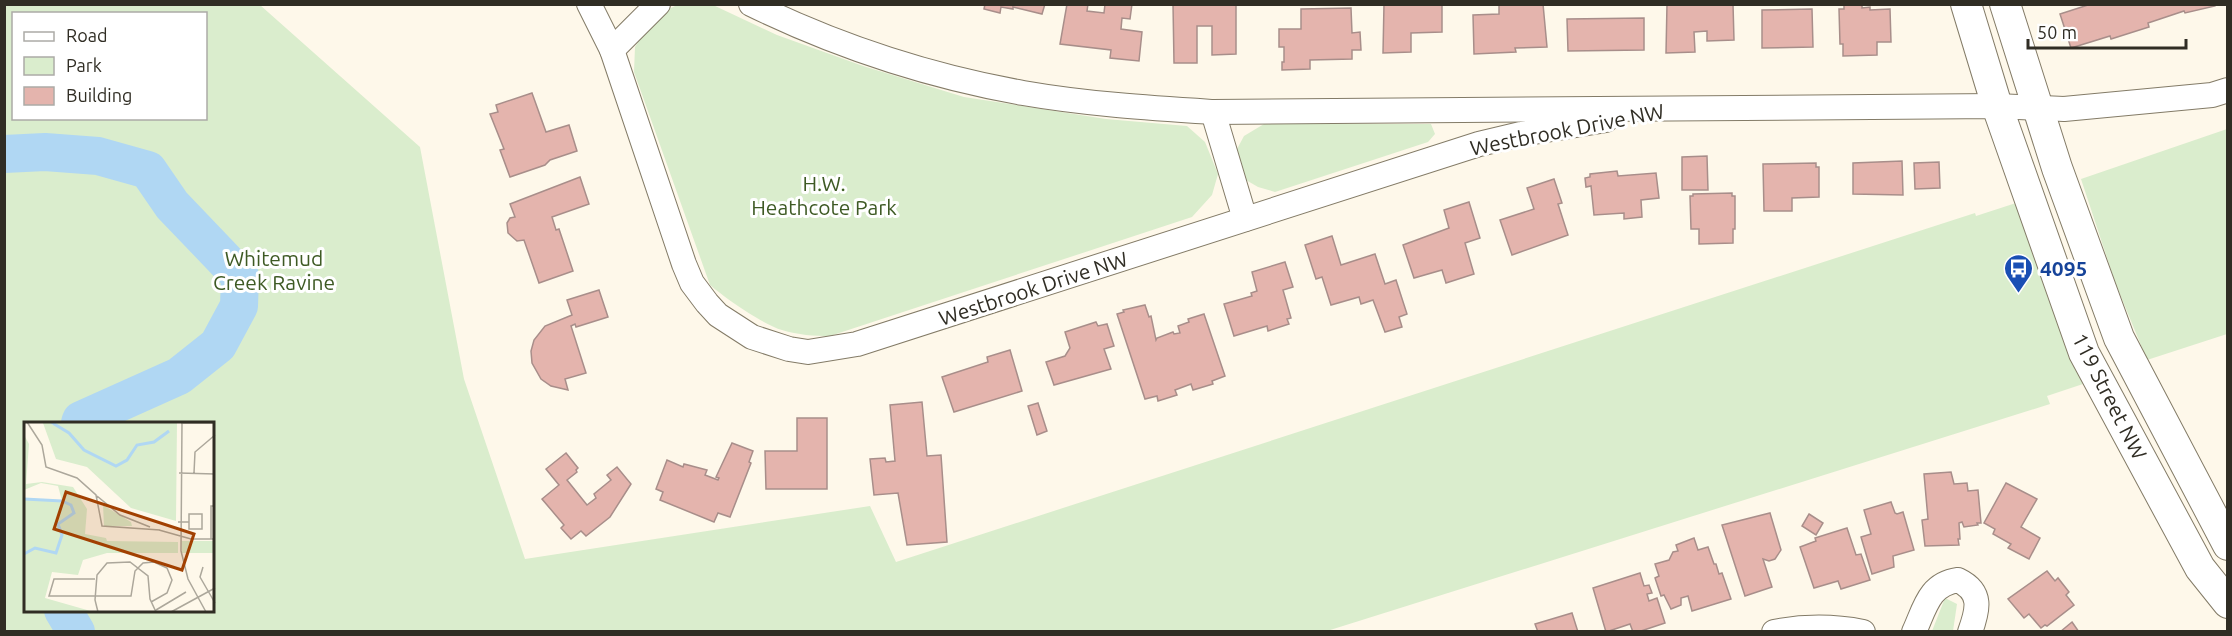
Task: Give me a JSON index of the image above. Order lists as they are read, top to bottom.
{
  "streets": {
    "main road": ["119 Street NW"],
    "street": ["Westbrook Drive NW"]
  },
  "crossings": [
    ["Westbrook Drive NW", "119 Street NW"]
  ],
  "parks": ["H.W. Heathcote Park", "Whitemud Creek Ravine"],
  "places": {
    "bus stop": ["4095"]
  },
  "legend": ["Road", "Park", "Building"],
  "scale_bar": "50 m"
}
